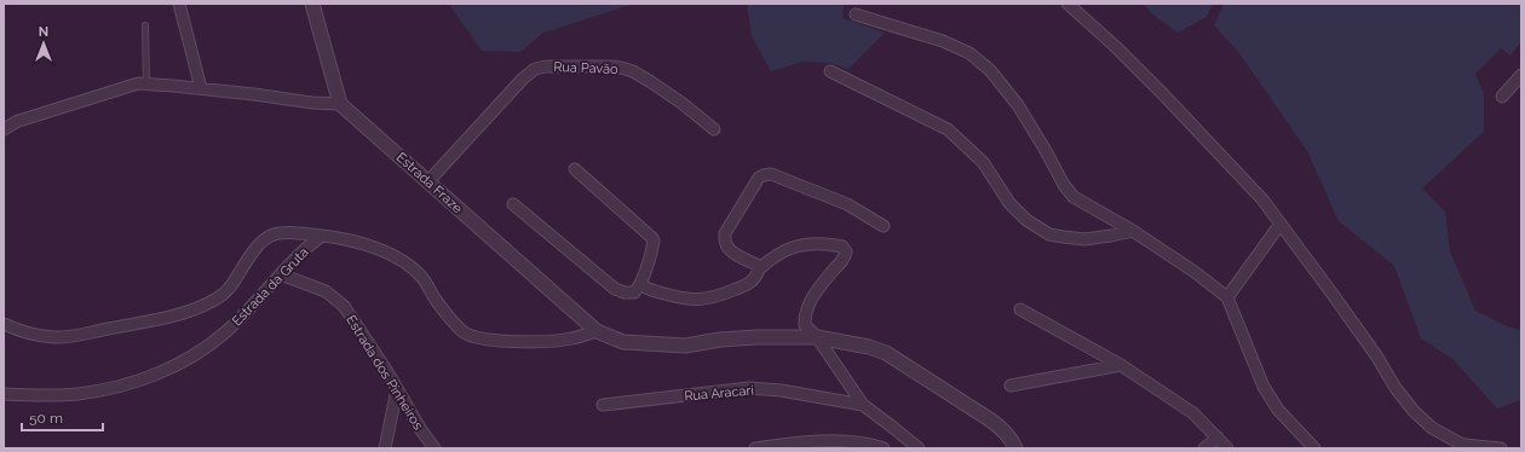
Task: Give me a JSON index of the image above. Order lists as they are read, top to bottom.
{
  "streets": {
    "street": [
      "Rua Pavão",
      "Estrada Fraze",
      "Estrada da Gruta",
      "Estrada dos Pinheiros",
      "Rua Aracari"
    ]
  },
  "crossings": [
    ["Rua Pavão", "Estrada Fraze"],
    ["Estrada da Gruta", "Estrada dos Pinheiros"]
  ],
  "scale_bar": "50 m",
  "north": "top"
}
